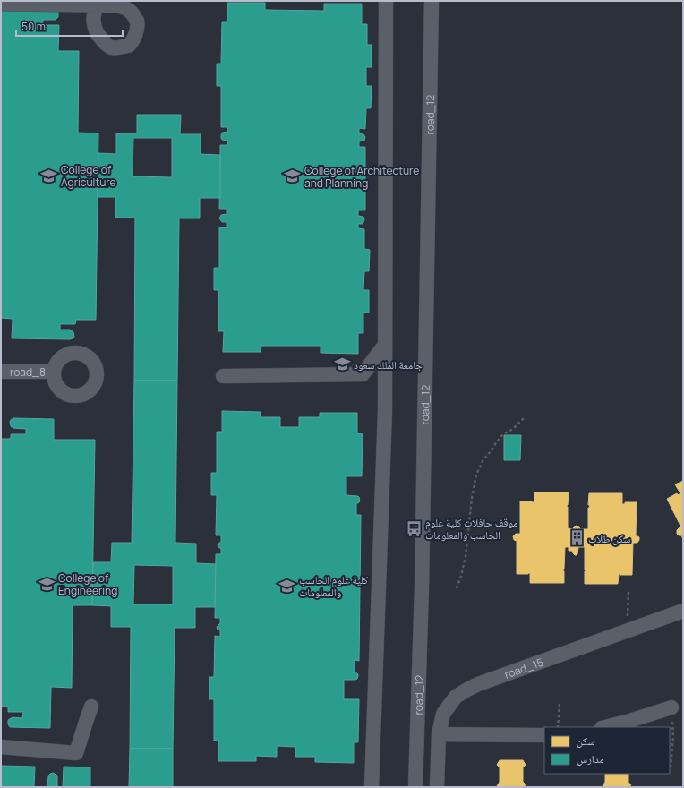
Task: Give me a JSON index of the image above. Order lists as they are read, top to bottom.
{
  "streets": {
    "street": ["road_12", "road_8", "road_15"]
  },
  "places": {
    "school or university": [
      "College of Agriculture",
      "College of Architecture and Planning",
      "جامعة الملك سعود",
      "College of Engineering",
      "كلية علوم الحاسب والمعلومات"
    ],
    "bus stop": ["موقف حافلات كلية علوم الحاسب والمعلومات"],
    "building": ["سكن طلاب"]
  },
  "legend": ["سكن", "مدارس"],
  "scale_bar": "50 m"
}
